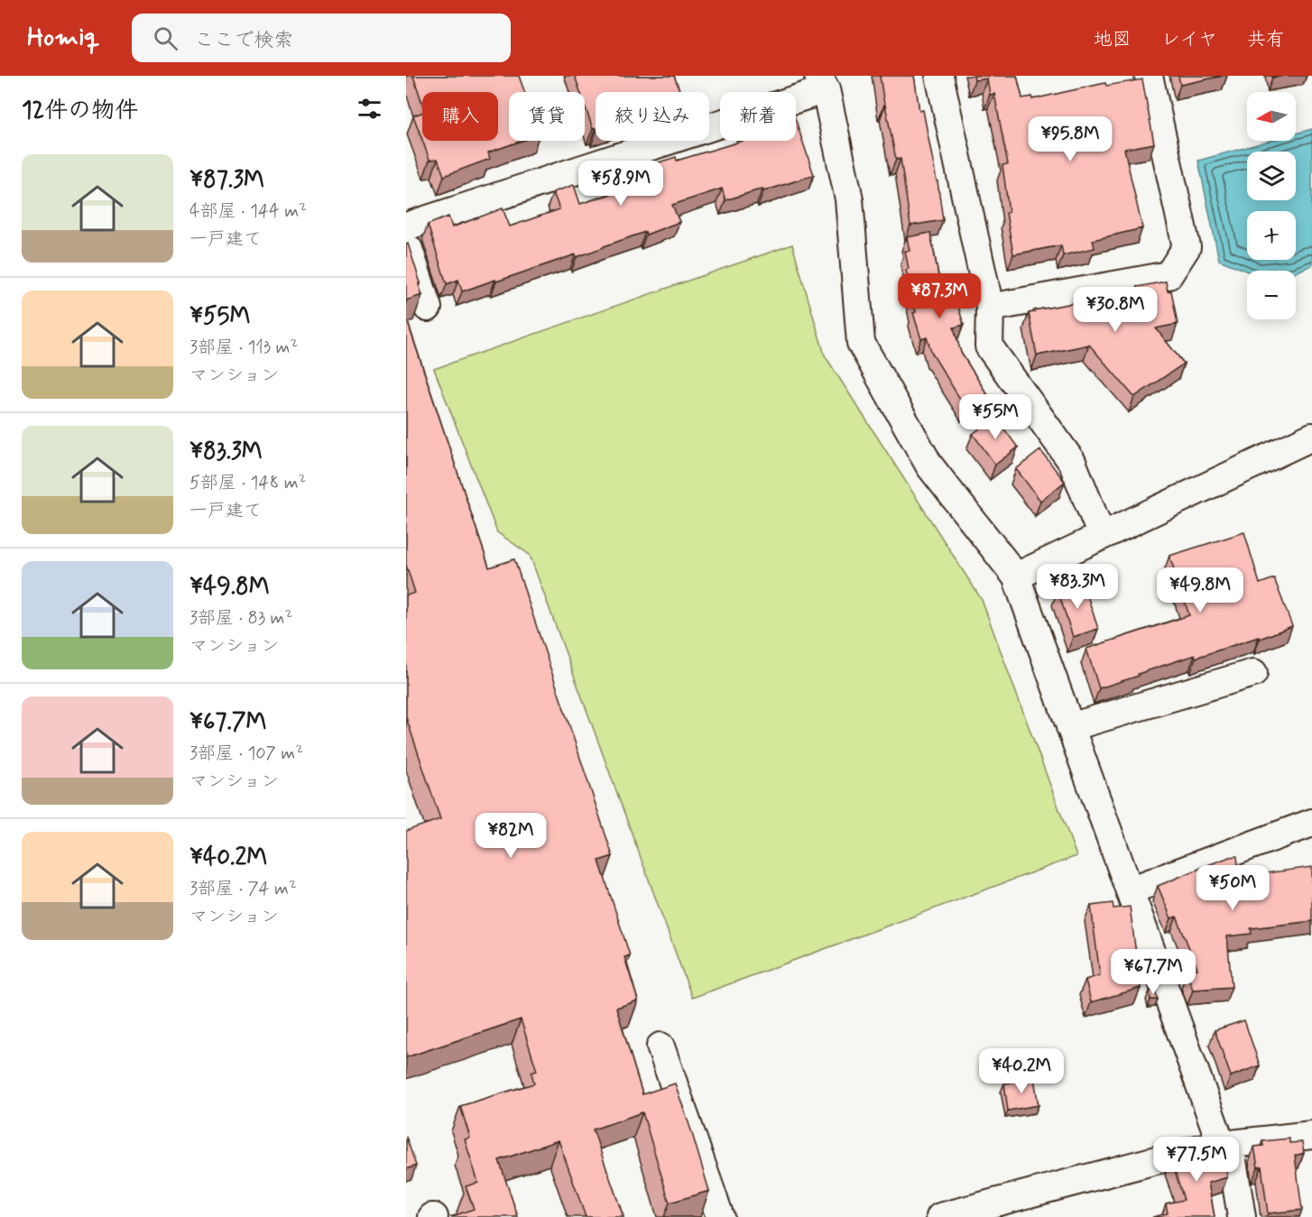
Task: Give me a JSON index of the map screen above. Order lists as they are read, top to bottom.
{
  "north": "left",
  "page": {
    "header": "Homiq",
    "search": "ここで検索",
    "nav": ["地図", "レイヤ", "共有"],
    "heading": "12件の物件",
    "map_buttons": ["+", "−"],
    "chip": [
      "購入",
      "賃貸",
      "絞り込み",
      "新着"
    ],
    "price": [
      "¥95.8M",
      "¥58.9M",
      "¥87.3M",
      "¥30.8M",
      "¥55M",
      "¥83.3M",
      "¥49.8M",
      "¥82M",
      "¥50M",
      "¥67.7M",
      "¥40.2M",
      "¥77.5M"
    ],
    "list": [
      {
        "name": "¥87.3M",
        "note": "4部屋 · 144 m² · 一戸建て"
      },
      {
        "name": "¥55M",
        "note": "3部屋 · 113 m² · マンション"
      },
      {
        "name": "¥83.3M",
        "note": "5部屋 · 148 m² · 一戸建て"
      },
      {
        "name": "¥49.8M",
        "note": "3部屋 · 83 m² · マンション"
      },
      {
        "name": "¥67.7M",
        "note": "3部屋 · 107 m² · マンション"
      },
      {
        "name": "¥40.2M",
        "note": "3部屋 · 74 m² · マンション"
      }
    ]
  }
}
